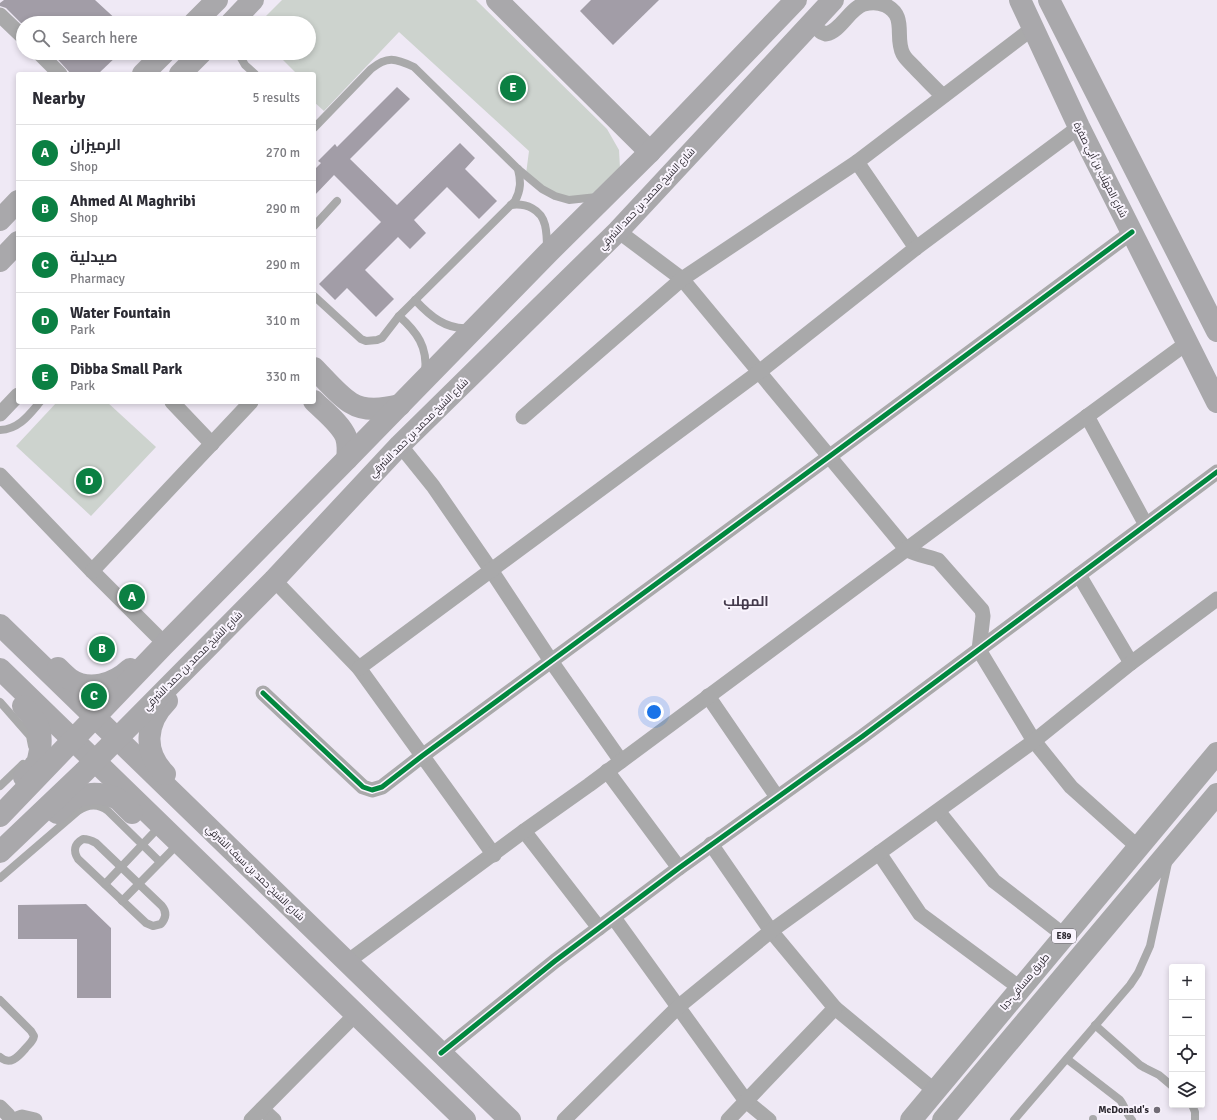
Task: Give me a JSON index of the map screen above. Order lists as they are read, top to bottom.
{
  "streets": {
    "highway": ["E89", "طريق مسافي-دبا"],
    "main road": ["شارع المهلّب بن أبي صفرة", "شارع الشيخ محمد بن حمد الشرقي", "شارع الشيخ حمد بن سيف الشرقي"]
  },
  "crossings": [
    ["شارع الشيخ محمد بن حمد الشرقي", "شارع الشيخ حمد بن سيف الشرقي"]
  ],
  "districts": ["المهلب"],
  "places": ["McDonald's"],
  "page": {
    "search": "Search here",
    "heading": ["Nearby", "5 results"],
    "pins": [
      "E",
      "D",
      "A",
      "B",
      "C"
    ],
    "list": [
      {
        "mark": "A",
        "name": "الرميزان",
        "note": "Shop",
        "value": "270 m"
      },
      {
        "mark": "B",
        "name": "Ahmed Al Maghribi",
        "note": "Shop",
        "value": "290 m"
      },
      {
        "mark": "C",
        "name": "صيدلية",
        "note": "Pharmacy",
        "value": "290 m"
      },
      {
        "mark": "D",
        "name": "Water Fountain",
        "note": "Park",
        "value": "310 m"
      },
      {
        "mark": "E",
        "name": "Dibba Small Park",
        "note": "Park",
        "value": "330 m"
      }
    ],
    "map_buttons": ["+", "−"]
  }
}
